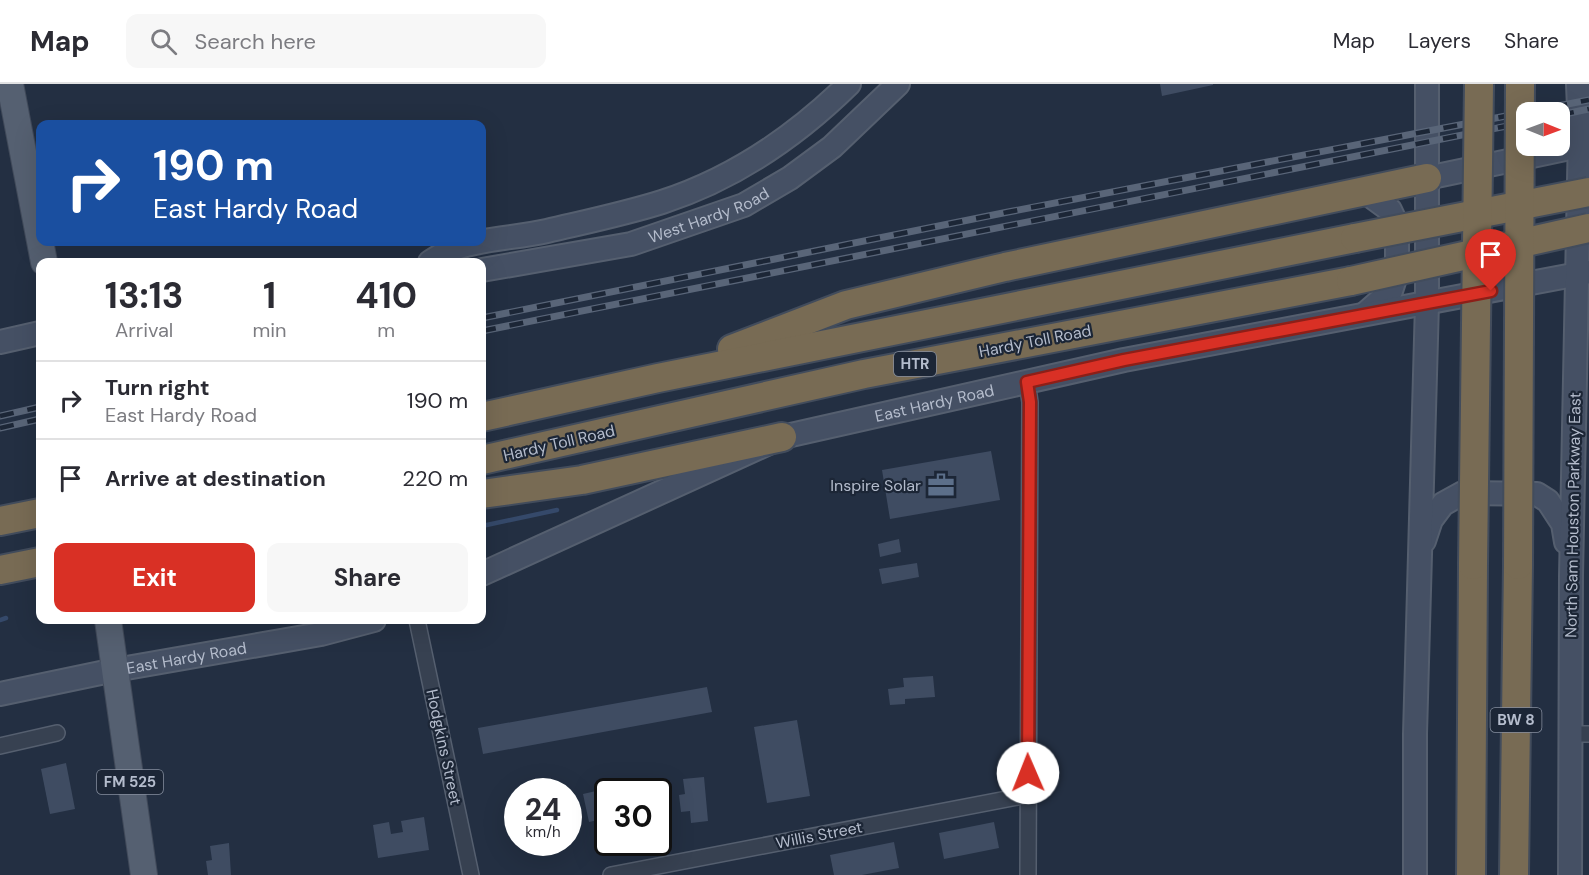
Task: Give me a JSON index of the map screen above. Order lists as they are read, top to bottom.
{
  "streets": {
    "highway": ["Hardy Toll Road", "HTR", "BW 8"],
    "main road": [
      "West Hardy Road",
      "East Hardy Road",
      "North Sam Houston Parkway East",
      "FM 525"
    ],
    "street": ["Hodgkins Street", "Willis Street"]
  },
  "crossings": [
    ["East Hardy Road", "North Sam Houston Parkway East"],
    ["East Hardy Road", "FM 525"]
  ],
  "places": {
    "office": ["Inspire Solar"]
  },
  "north": "right",
  "page": {
    "header": "Map",
    "search": "Search here",
    "nav": ["Map", "Layers", "Share"],
    "turn": ["190 m", "East Hardy Road"],
    "eta": [
      "13:13",
      "Arrival",
      "1",
      "min",
      "410",
      "m"
    ],
    "list": [
      {
        "name": "Turn right",
        "note": "East Hardy Road",
        "value": "190 m"
      },
      {
        "name": "Arrive at destination",
        "value": "220 m"
      }
    ],
    "buttons": ["Exit", "Share"],
    "speed": "24 km/h",
    "limit": "30"
  }
}
